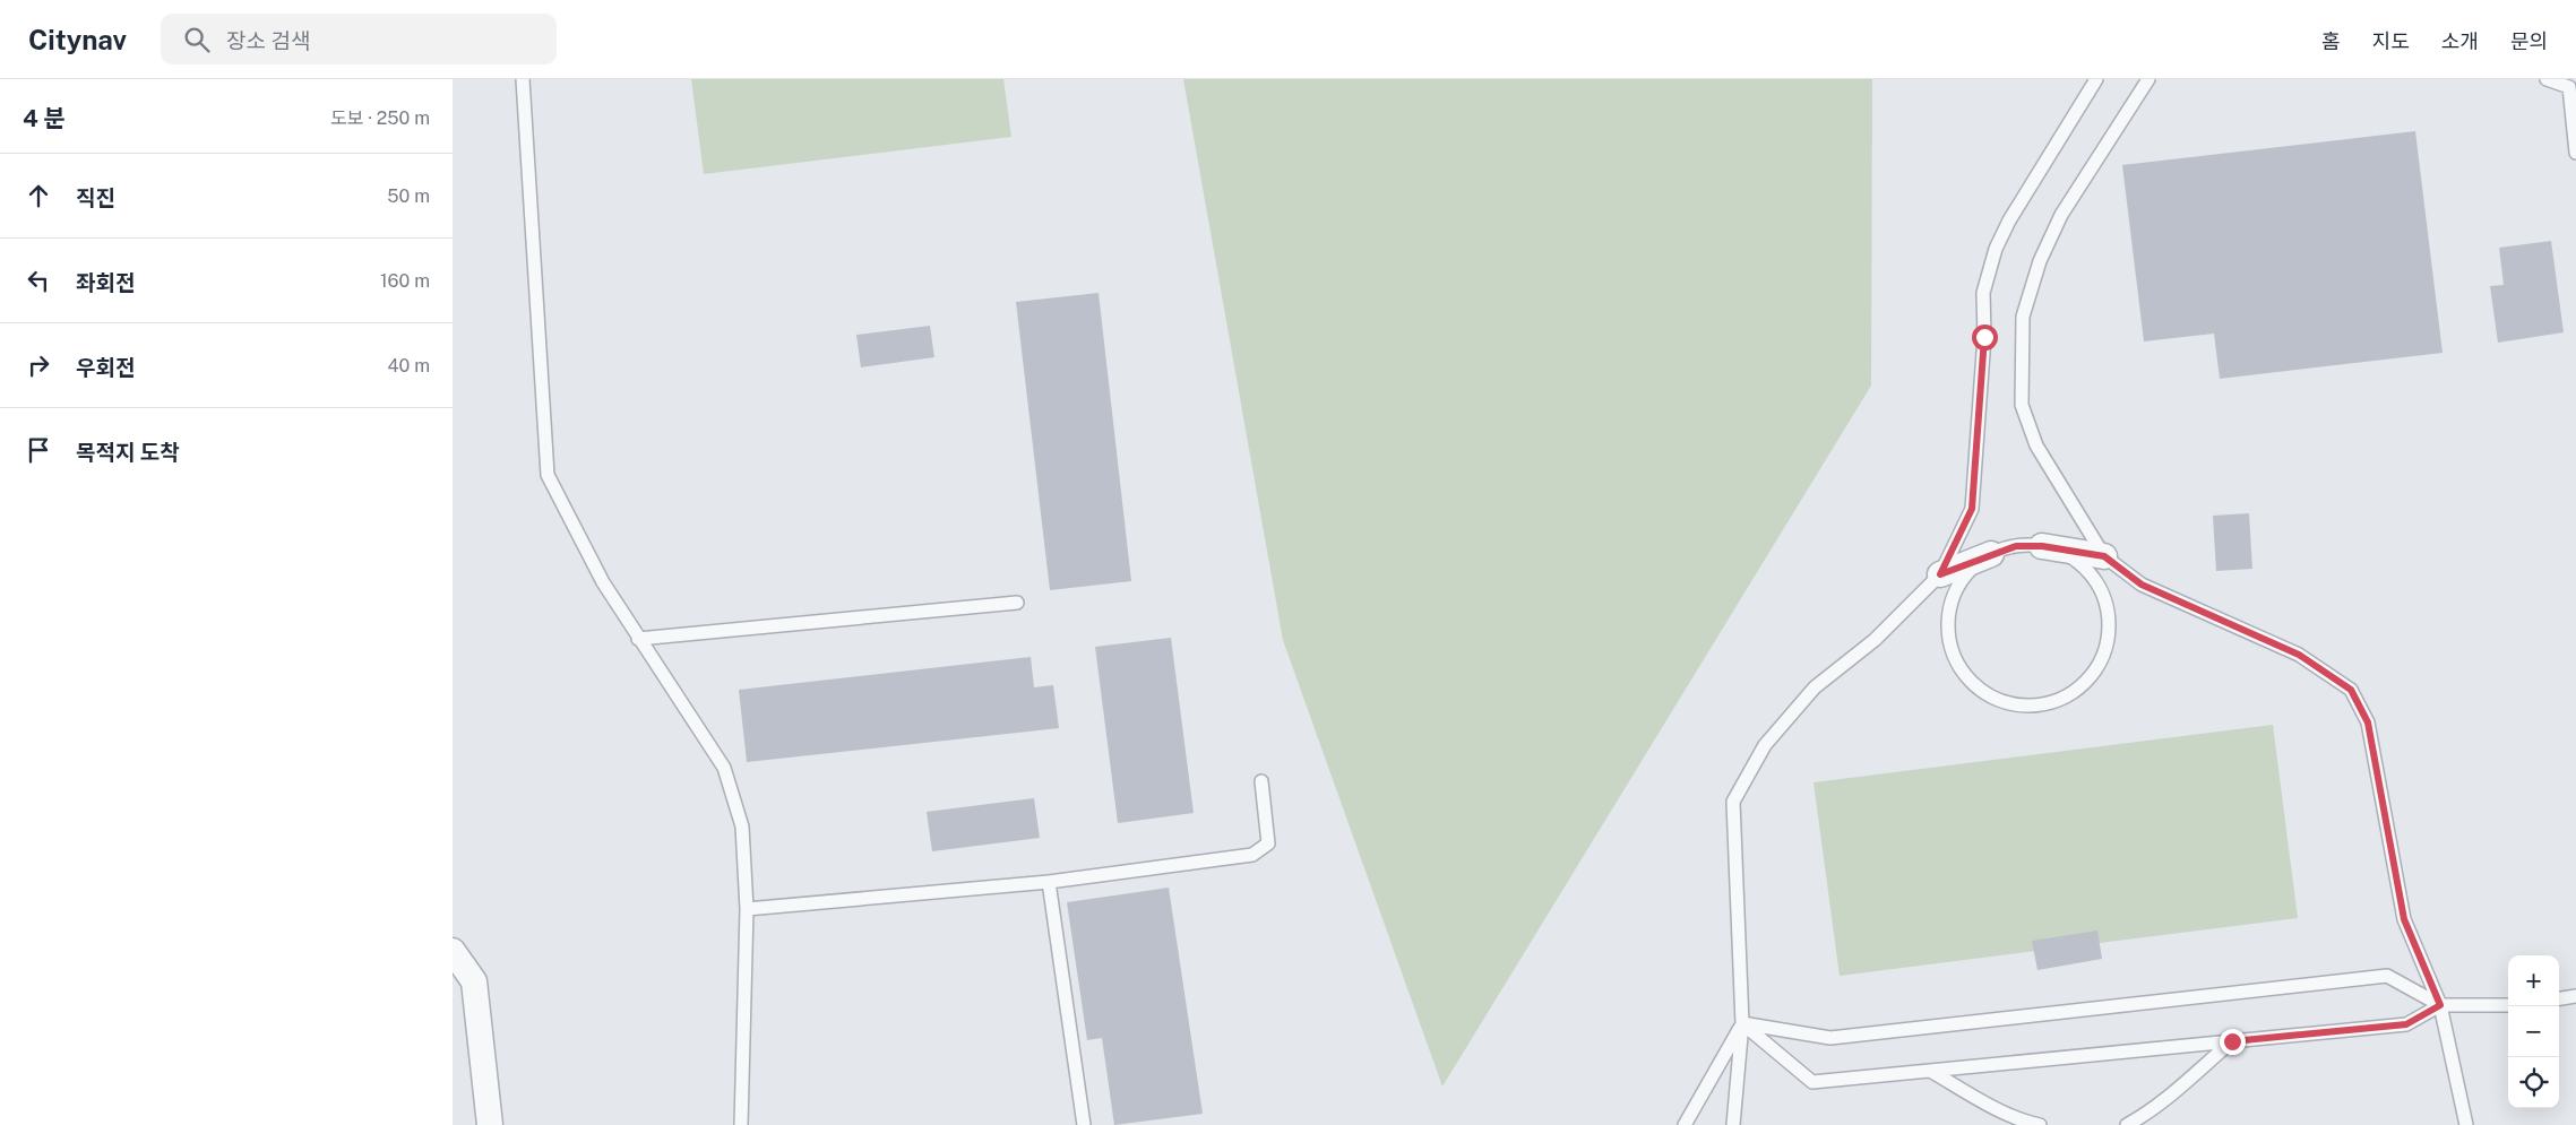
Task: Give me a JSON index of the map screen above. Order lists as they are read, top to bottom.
{
  "page": {
    "header": "Citynav",
    "search": "장소 검색",
    "nav": [
      "홈",
      "지도",
      "소개",
      "문의"
    ],
    "heading": ["4 분", "도보 · 250 m"],
    "list": [
      ["직진", "50 m"],
      ["좌회전", "160 m"],
      ["우회전", "40 m"],
      "목적지 도착"
    ],
    "map_buttons": ["+", "−"]
  }
}
